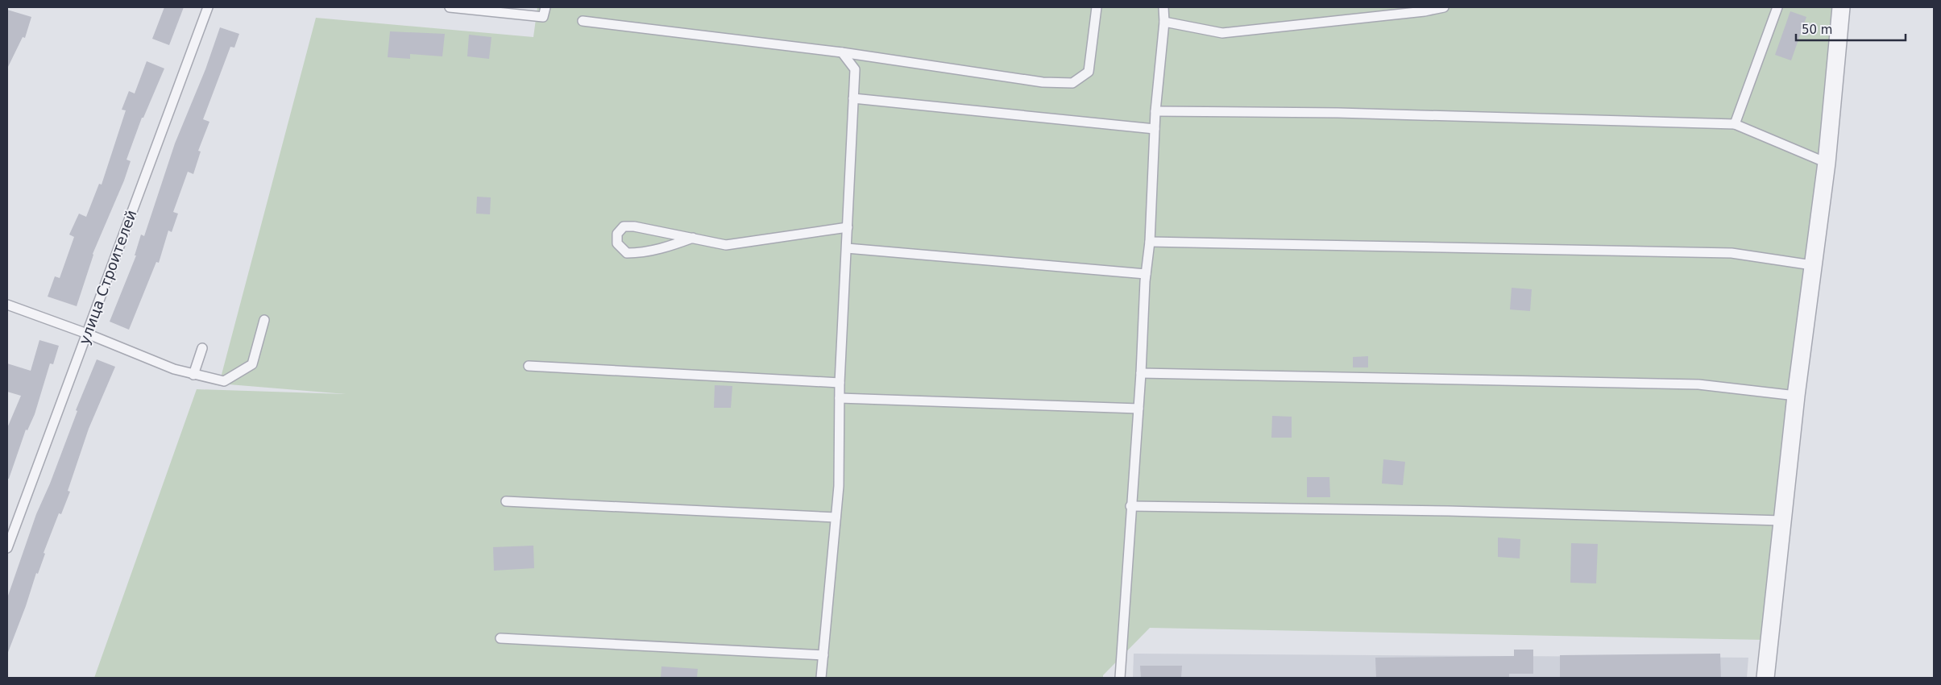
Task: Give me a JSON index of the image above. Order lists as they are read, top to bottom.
{
  "streets": {
    "lane": ["улица Строителей"]
  },
  "scale_bar": "50 m"
}
